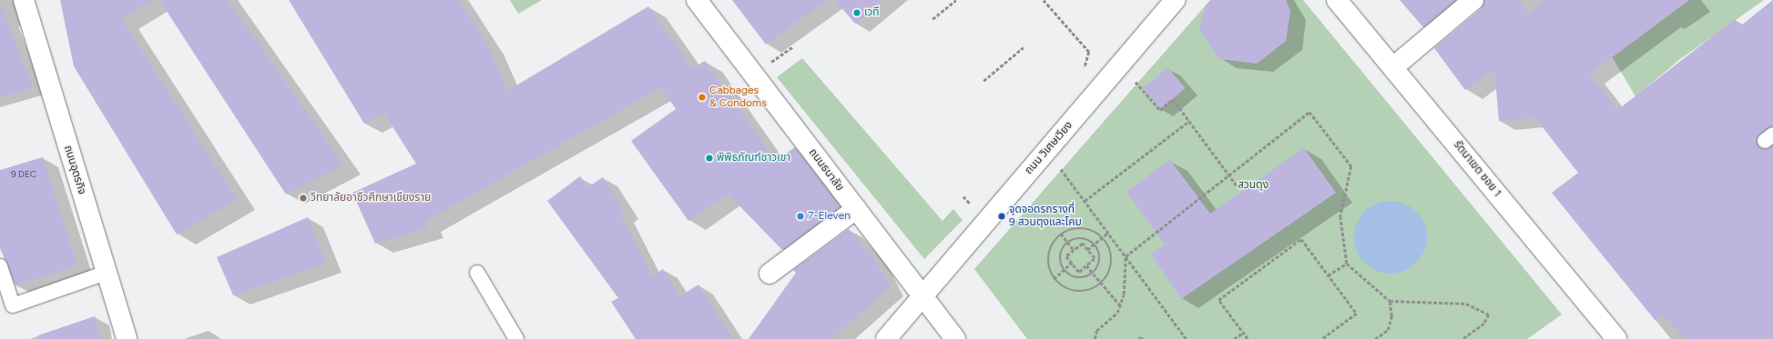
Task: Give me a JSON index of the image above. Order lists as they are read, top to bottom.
{
  "streets": {
    "street": [
      "ถนน วิเศษเวียง",
      "รัตนาเขต ซอย 1",
      "ถนนอุตรกิจ",
      "ถนนธนาลัย"
    ]
  },
  "crossings": [
    ["ถนน วิเศษเวียง", "ถนนธนาลัย"]
  ],
  "parks": ["สวนตุง"],
  "places": [
    "เวที",
    "Cabbages & Condoms",
    "พิพิธภัณฑ์ชาวเขา",
    "วิทยาลัยอาชีวศึกษาเชียงราย",
    "7-Eleven",
    "จุดจอดรถรางที่ 9 สวนตุงและโคม"
  ],
  "house_numbers": ["9 DEC"]
}
